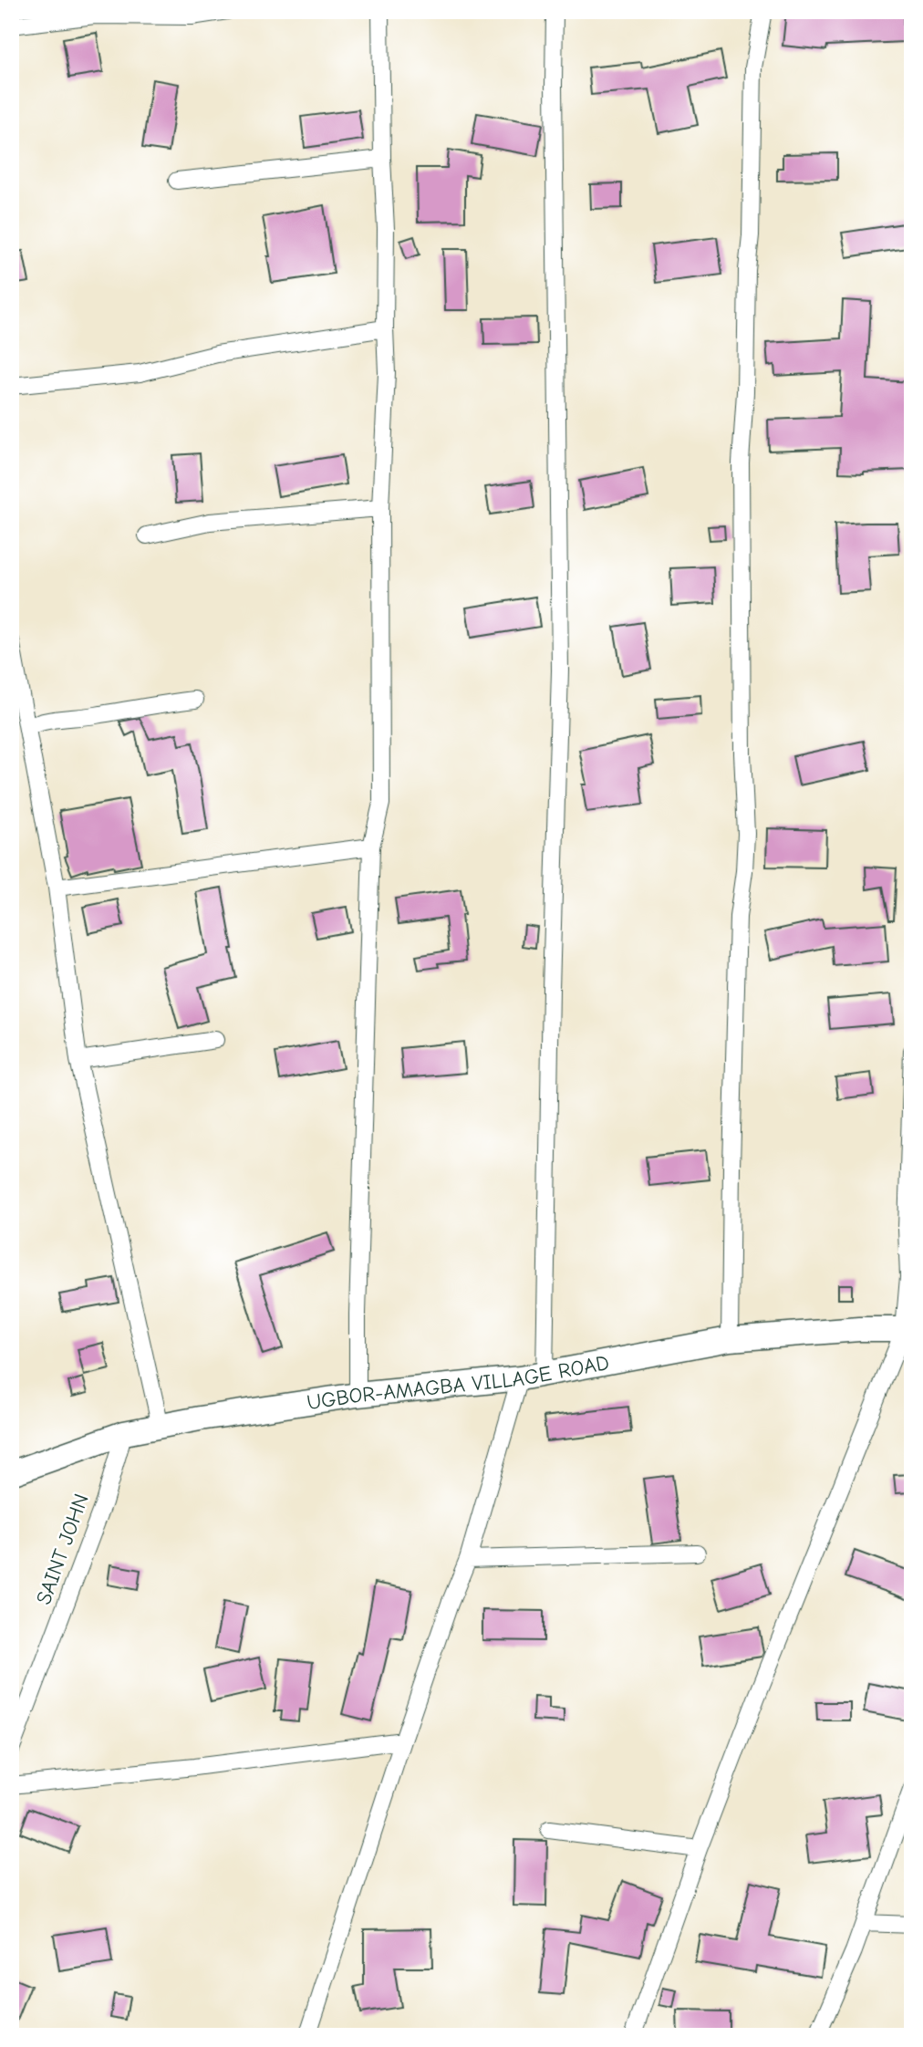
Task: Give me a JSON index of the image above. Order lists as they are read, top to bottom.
{
  "streets": {
    "street": ["UGBOR-AMAGBA VILLAGE ROAD", "SAINT JOHN"]
  },
  "crossings": [
    ["UGBOR-AMAGBA VILLAGE ROAD", "SAINT JOHN"]
  ]
}
